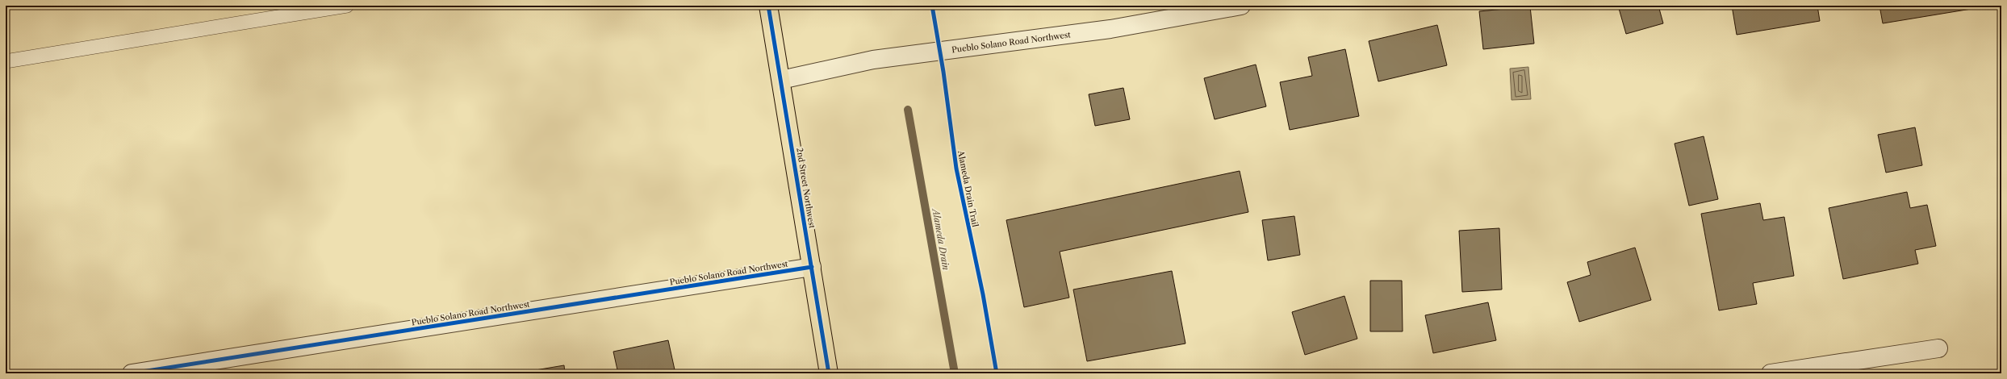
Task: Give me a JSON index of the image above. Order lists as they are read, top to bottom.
{
  "streets": {
    "main road": ["2nd Street Northwest"],
    "street": ["Pueblo Solano Road Northwest"],
    "cycle path": ["Alameda Drain Trail"]
  },
  "crossings": [
    ["Pueblo Solano Road Northwest", "2nd Street Northwest"]
  ],
  "water": ["Alameda Drain"]
}
